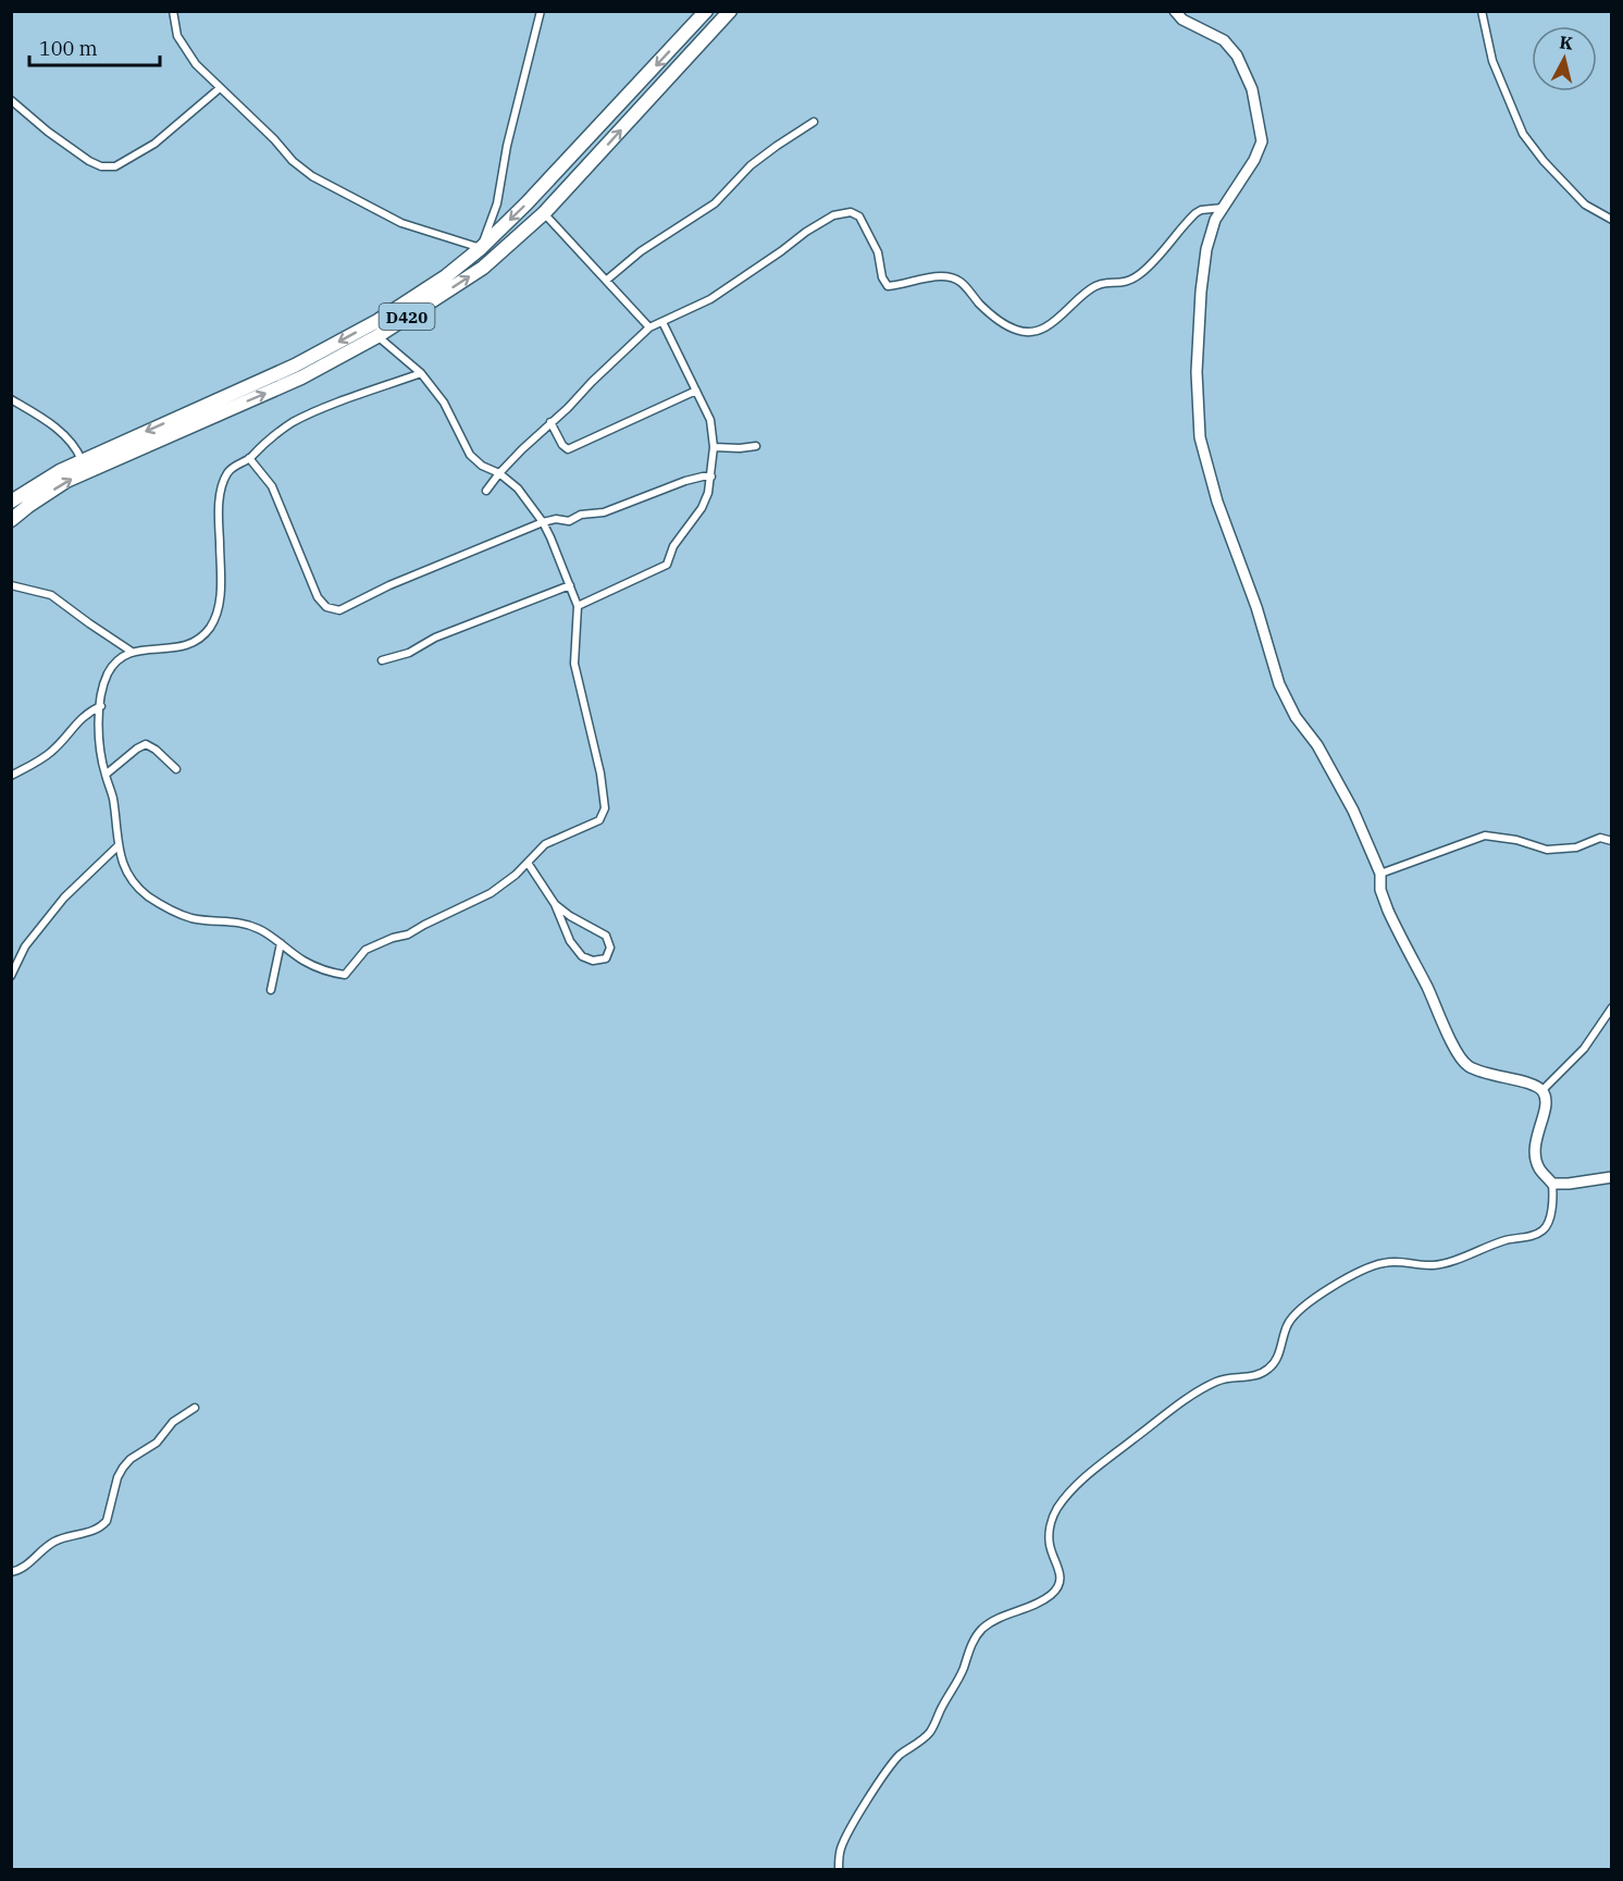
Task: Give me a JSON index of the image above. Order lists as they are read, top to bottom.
{
  "streets": {
    "highway": ["D420"]
  },
  "scale_bar": "100 m",
  "north": "top"
}
